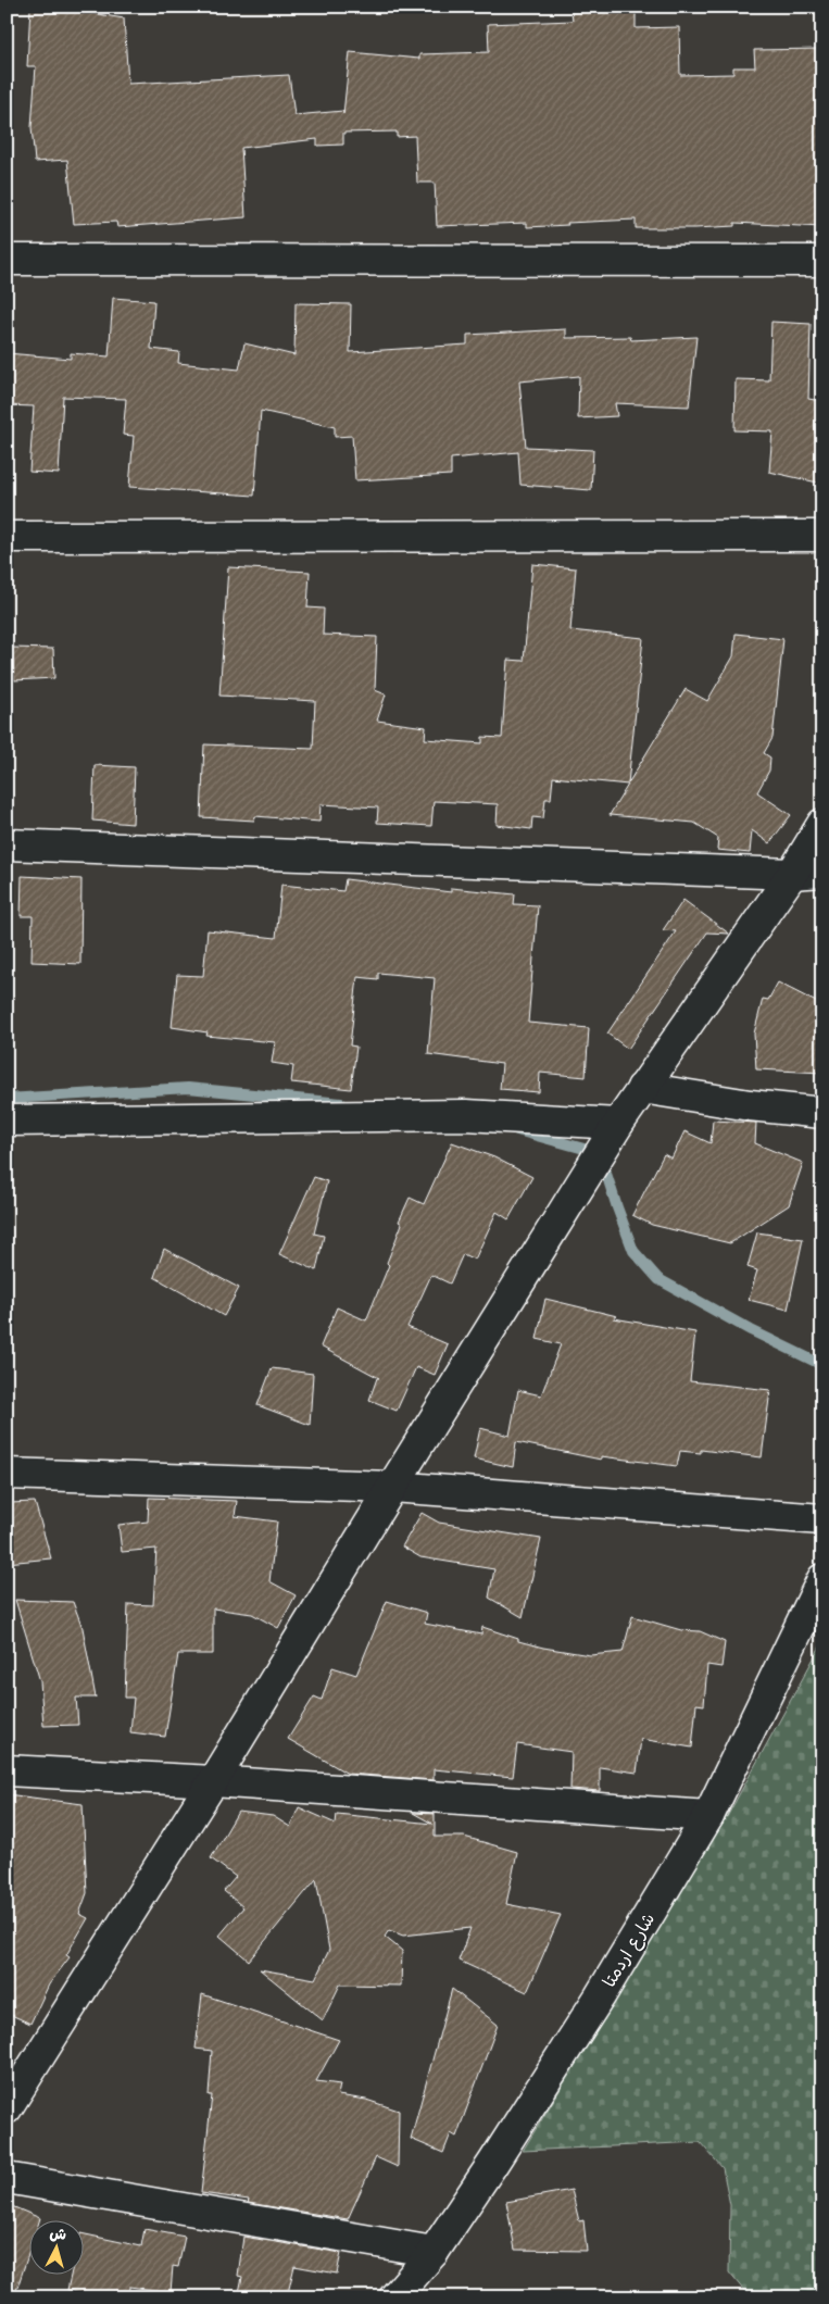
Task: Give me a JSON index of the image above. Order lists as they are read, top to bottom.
{
  "streets": {
    "street": ["شارع اردمتا"]
  },
  "north": "top"
}
